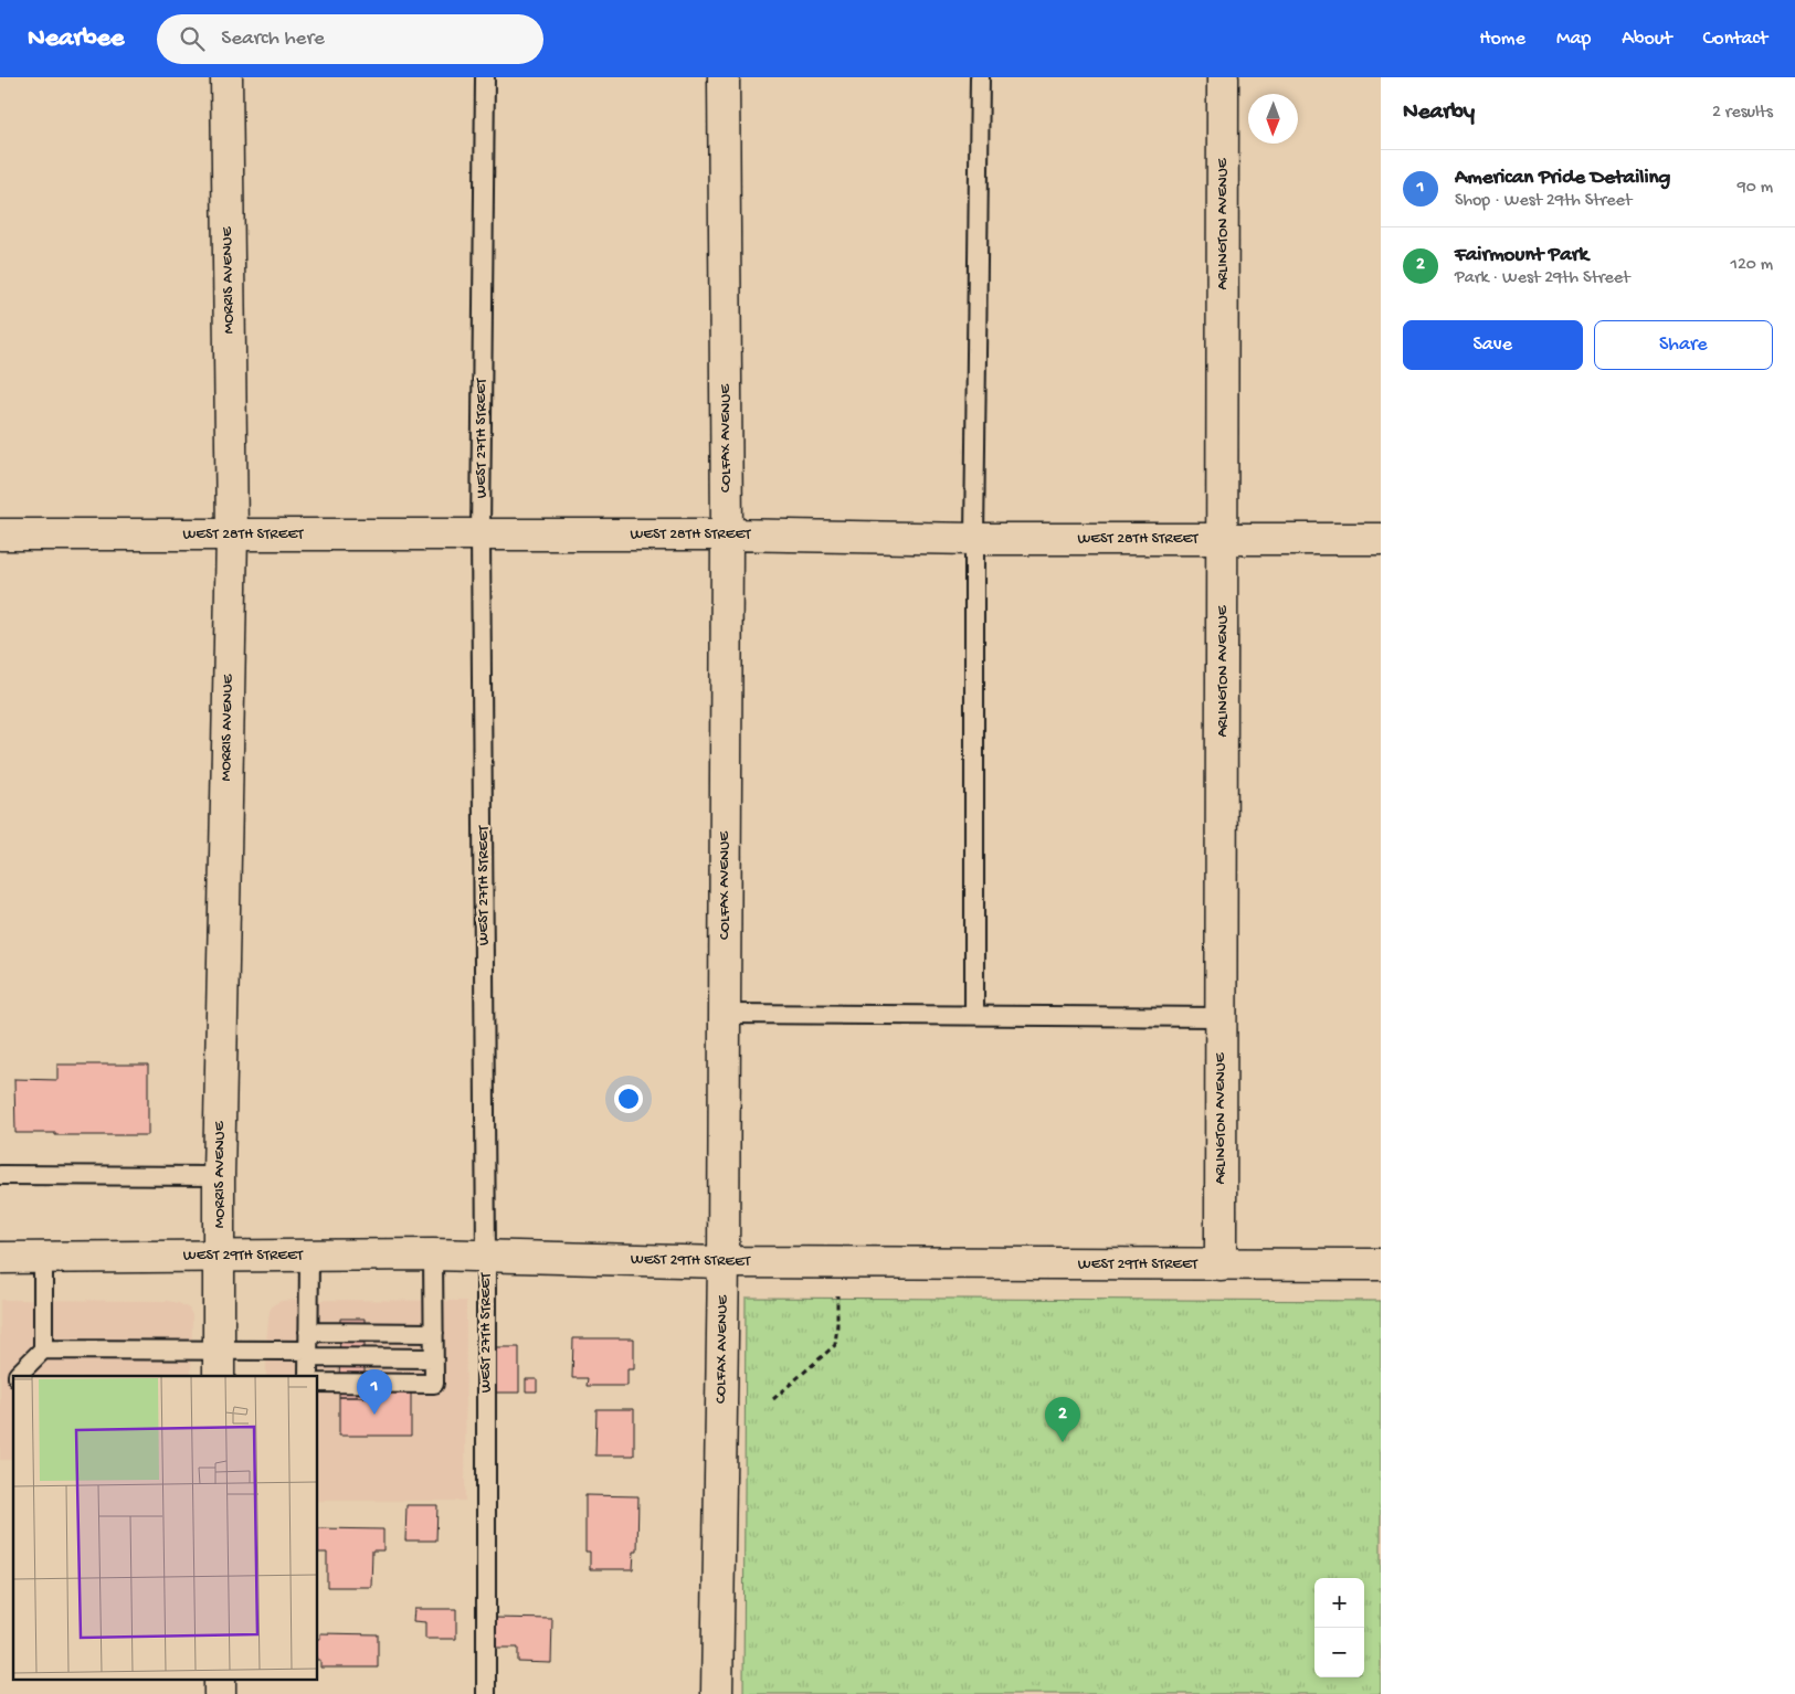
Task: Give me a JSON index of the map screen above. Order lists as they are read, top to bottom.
{
  "streets": {
    "street": [
      "ARLINGTON AVENUE",
      "MORRIS AVENUE",
      "COLFAX AVENUE",
      "WEST 28TH STREET",
      "WEST 29TH STREET"
    ],
    "lane": ["WEST 27TH STREET"]
  },
  "crossings": [
    ["ARLINGTON AVENUE", "WEST 28TH STREET"],
    ["ARLINGTON AVENUE", "WEST 29TH STREET"],
    ["MORRIS AVENUE", "WEST 28TH STREET"],
    ["MORRIS AVENUE", "WEST 29TH STREET"],
    ["WEST 27TH STREET", "WEST 28TH STREET"],
    ["WEST 27TH STREET", "WEST 29TH STREET"],
    ["COLFAX AVENUE", "WEST 28TH STREET"],
    ["COLFAX AVENUE", "WEST 29TH STREET"]
  ],
  "north": "bottom",
  "page": {
    "header": "Nearbee",
    "search": "Search here",
    "nav": [
      "Home",
      "Map",
      "About",
      "Contact"
    ],
    "heading": ["Nearby", "2 results"],
    "list": [
      {
        "mark": "1",
        "name": "American Pride Detailing",
        "note": "Shop · West 29th Street",
        "value": "90 m"
      },
      {
        "mark": "2",
        "name": "Fairmount Park",
        "note": "Park · West 29th Street",
        "value": "120 m"
      }
    ],
    "buttons": ["Save", "Share"],
    "pins": ["1", "2"],
    "map_buttons": ["+", "−"]
  }
}
